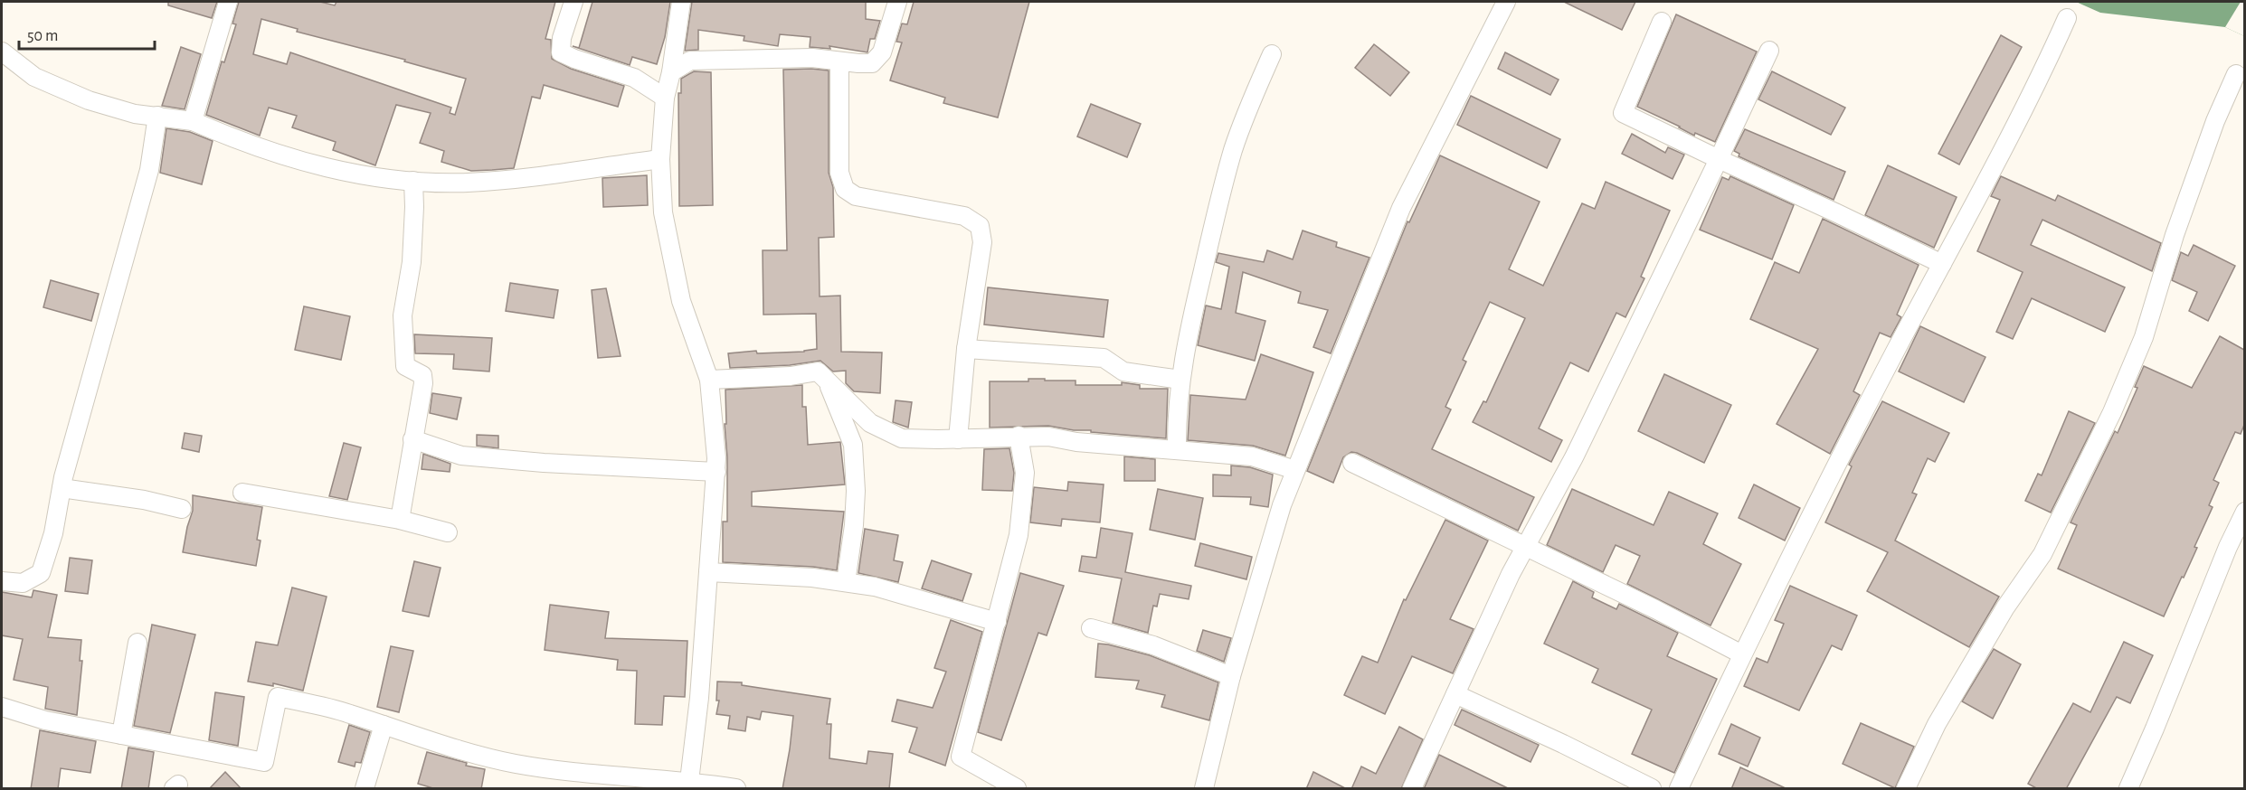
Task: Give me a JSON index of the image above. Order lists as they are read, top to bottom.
{
  "scale_bar": "50 m"
}
